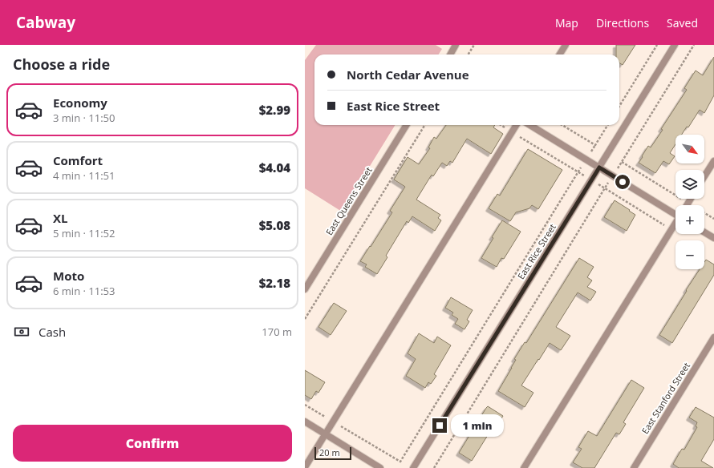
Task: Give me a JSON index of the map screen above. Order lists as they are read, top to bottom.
{
  "streets": {
    "street": ["East Queens Street", "East Rice Street", "East Stanford Street"]
  },
  "scale_bar": "20 m",
  "north": "bottom right",
  "page": {
    "header": "Cabway",
    "nav": ["Map", "Directions", "Saved"],
    "heading": "Choose a ride",
    "banner": ["North Cedar Avenue", "East Rice Street"],
    "list": [
      {
        "name": "Economy",
        "note": "3 min · 11:50",
        "value": "$2.99"
      },
      {
        "name": "Comfort",
        "note": "4 min · 11:51",
        "value": "$4.04"
      },
      {
        "name": "XL",
        "note": "5 min · 11:52",
        "value": "$5.08"
      },
      {
        "name": "Moto",
        "note": "6 min · 11:53",
        "value": "$2.18"
      }
    ],
    "map_buttons": ["+", "−"],
    "pay": ["Cash", "170 m"],
    "bubble": "1 min",
    "buttons": "Confirm",
    "scale": "20 m"
  }
}
